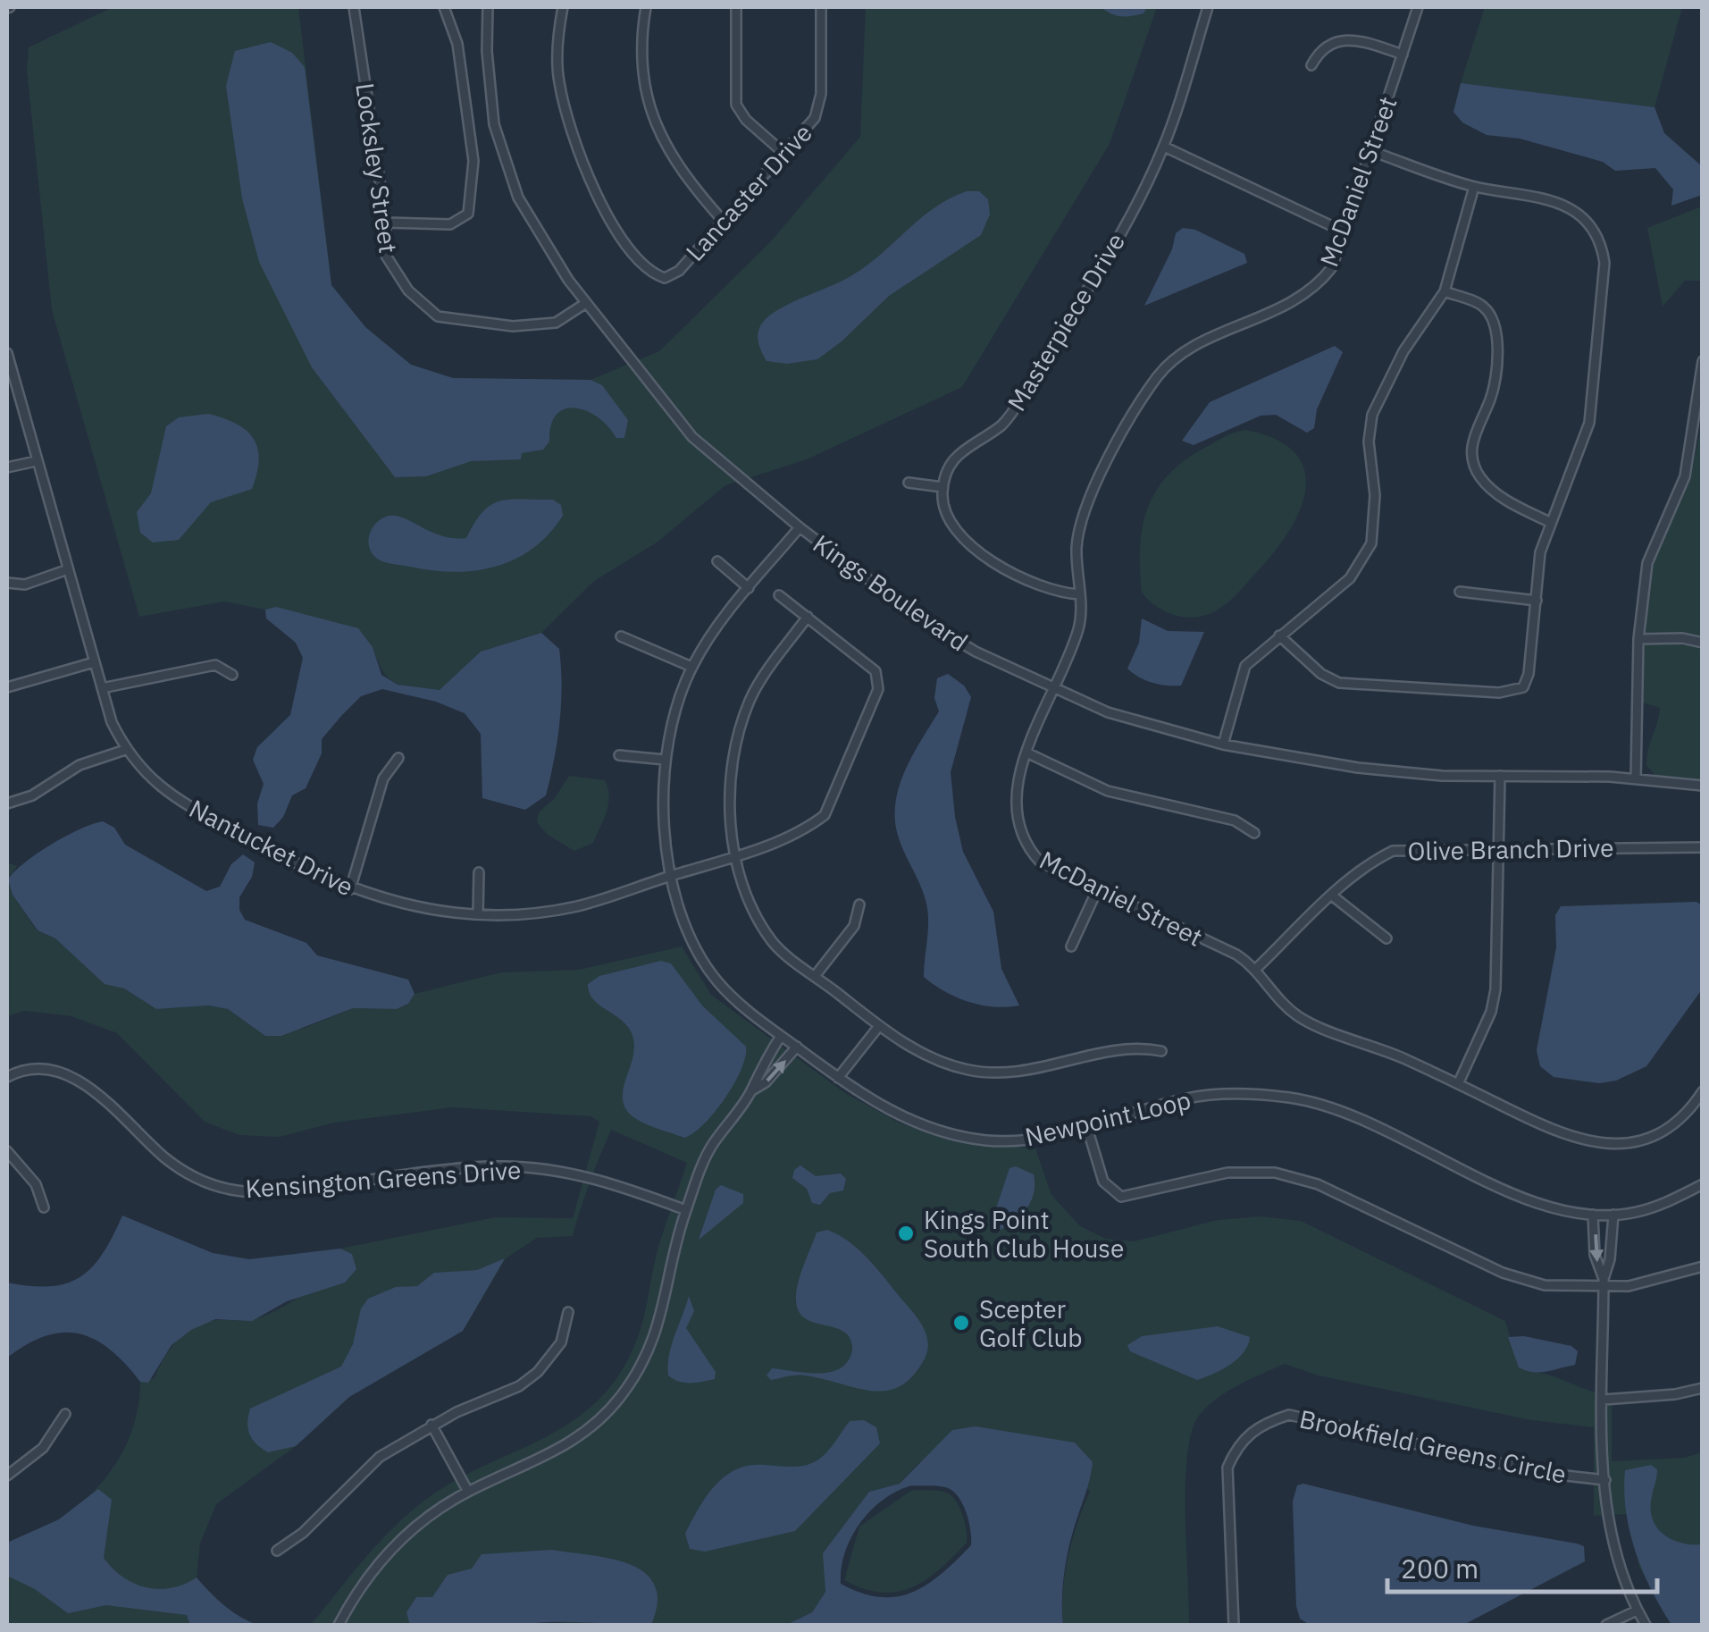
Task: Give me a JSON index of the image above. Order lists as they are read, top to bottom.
{
  "streets": {
    "street": [
      "Locksley Street",
      "McDaniel Street",
      "Lancaster Drive",
      "Masterpiece Drive",
      "Kings Boulevard",
      "Nantucket Drive",
      "Olive Branch Drive",
      "Newpoint Loop",
      "Kensington Greens Drive",
      "Brookfield Greens Circle"
    ]
  },
  "crossings": [
    ["Locksley Street", "Kings Boulevard"],
    ["McDaniel Street", "Kings Boulevard"],
    ["McDaniel Street", "Olive Branch Drive"],
    ["Kings Boulevard", "Newpoint Loop"],
    ["Nantucket Drive", "Newpoint Loop"]
  ],
  "places": ["Kings Point South Club House", "Scepter Golf Club"],
  "scale_bar": "200 m"
}
